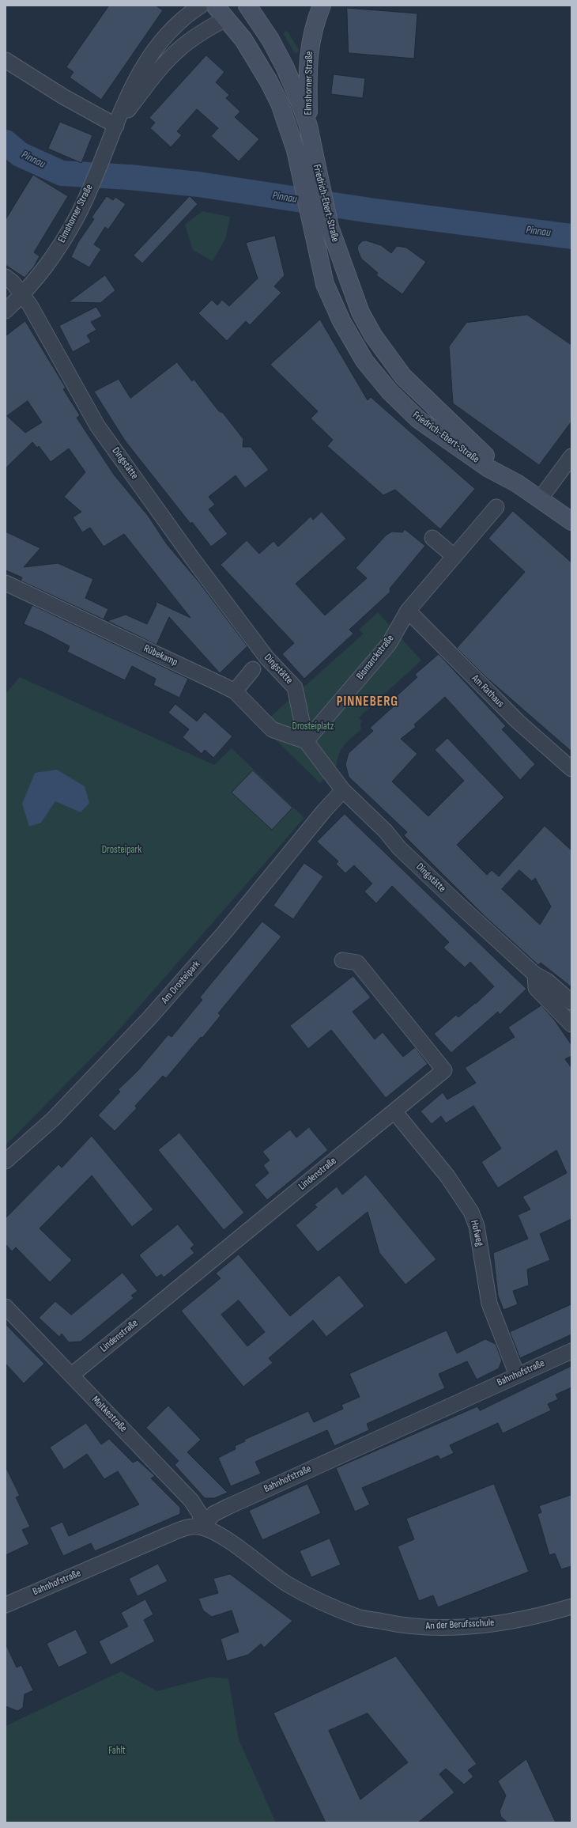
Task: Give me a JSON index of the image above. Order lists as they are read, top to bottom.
{
  "streets": {
    "main road": ["Elmshorner Straße", "Friedrich-Ebert-Straße"],
    "street": [
      "Dingstätte",
      "Rübekamp",
      "Bismarckstraße",
      "Am Rathaus",
      "Am Drosteipark",
      "Lindenstraße",
      "Hofweg",
      "Bahnhofstraße",
      "Moltkestraße",
      "An der Berufsschule"
    ]
  },
  "crossings": [
    ["Elmshorner Straße", "Friedrich-Ebert-Straße"],
    ["Elmshorner Straße", "Dingstätte"],
    ["Dingstätte", "Rübekamp"],
    ["Dingstätte", "Bismarckstraße"],
    ["Dingstätte", "Am Drosteipark"],
    ["Rübekamp", "Bismarckstraße"],
    ["Bismarckstraße", "Am Rathaus"],
    ["Lindenstraße", "Hofweg"],
    ["Lindenstraße", "Moltkestraße"],
    ["Hofweg", "Bahnhofstraße"],
    ["Bahnhofstraße", "Moltkestraße"],
    ["Bahnhofstraße", "An der Berufsschule"],
    ["Moltkestraße", "An der Berufsschule"]
  ],
  "districts": ["PINNEBERG"],
  "water": ["Pinnau"],
  "parks": ["Drosteiplatz", "Drosteipark", "Fahlt"]
}
